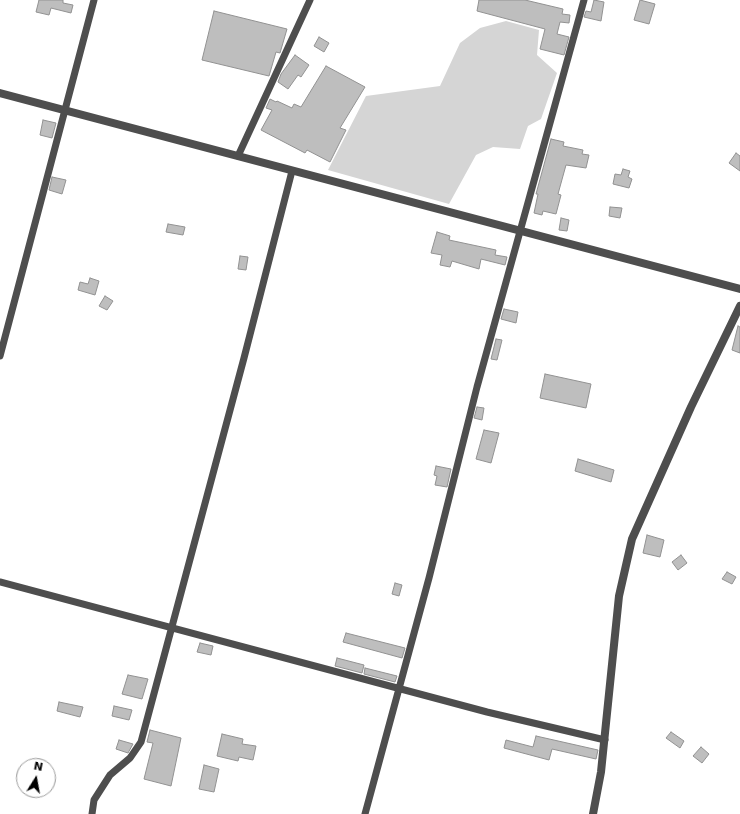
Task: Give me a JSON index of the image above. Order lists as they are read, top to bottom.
{
  "north": "top"
}
